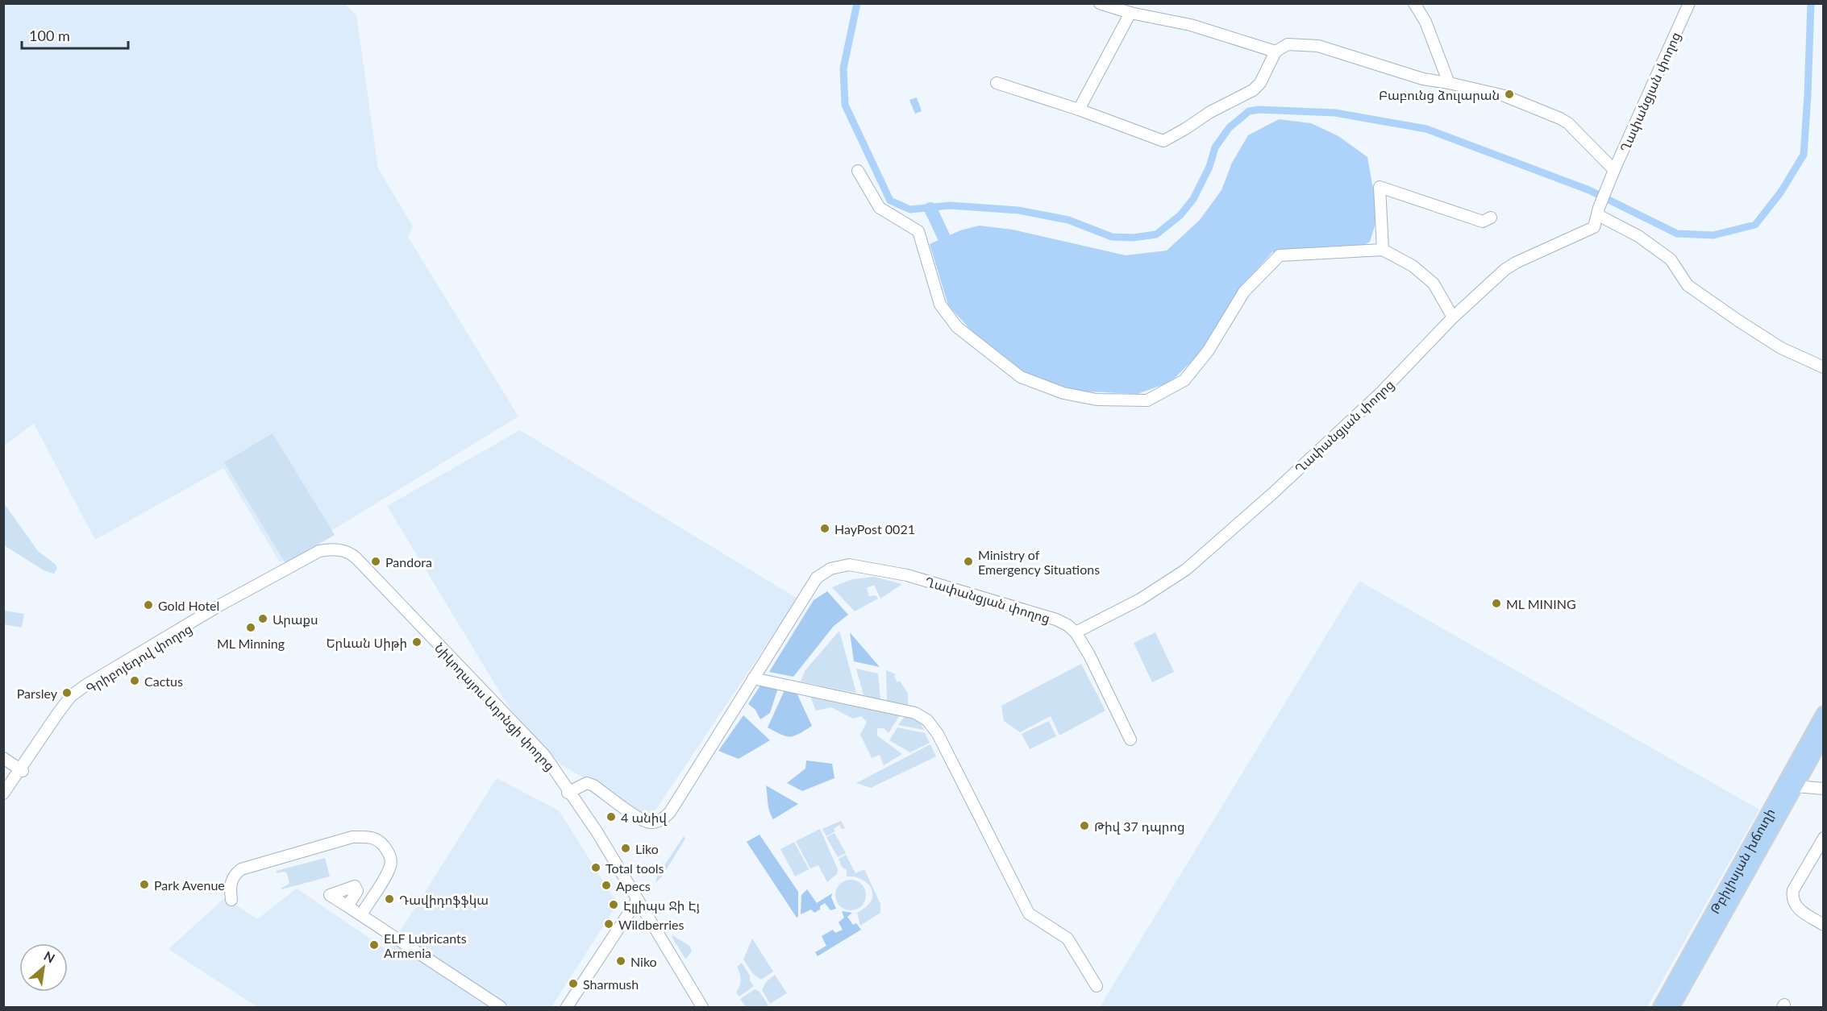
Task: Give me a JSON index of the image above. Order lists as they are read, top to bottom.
{
  "streets": {
    "main road": ["Թբիլիսյան խճուղի"],
    "street": ["Ղափանցյան փողոց", "Գրիբոյեդով փողոց", "Նիկողայոս Ադոնցի փողոց"]
  },
  "crossings": [
    ["Ղափանցյան փողոց", "Նիկողայոս Ադոնցի փողոց"],
    ["Գրիբոյեդով փողոց", "Նիկողայոս Ադոնցի փողոց"]
  ],
  "places": [
    "Բաբունց ձուլարան",
    "HayPost 0021",
    "Pandora",
    "Ministry of Emergency Situations",
    "ML MINING",
    "Gold Hotel",
    "Արաքս",
    "ML Minning",
    "Երևան Սիթի",
    "Cactus",
    "Parsley",
    "4 անիվ",
    "Թիվ 37 դպրոց",
    "Liko",
    "Total tools",
    "Park Avenue",
    "Apecs",
    "Դավիդոֆֆկա",
    "Էլլիպս Ջի Էյ",
    "Wildberries",
    "ELF Lubricants Armenia",
    "Niko",
    "Sharmush"
  ],
  "scale_bar": "100 m",
  "north": "top right"
}
